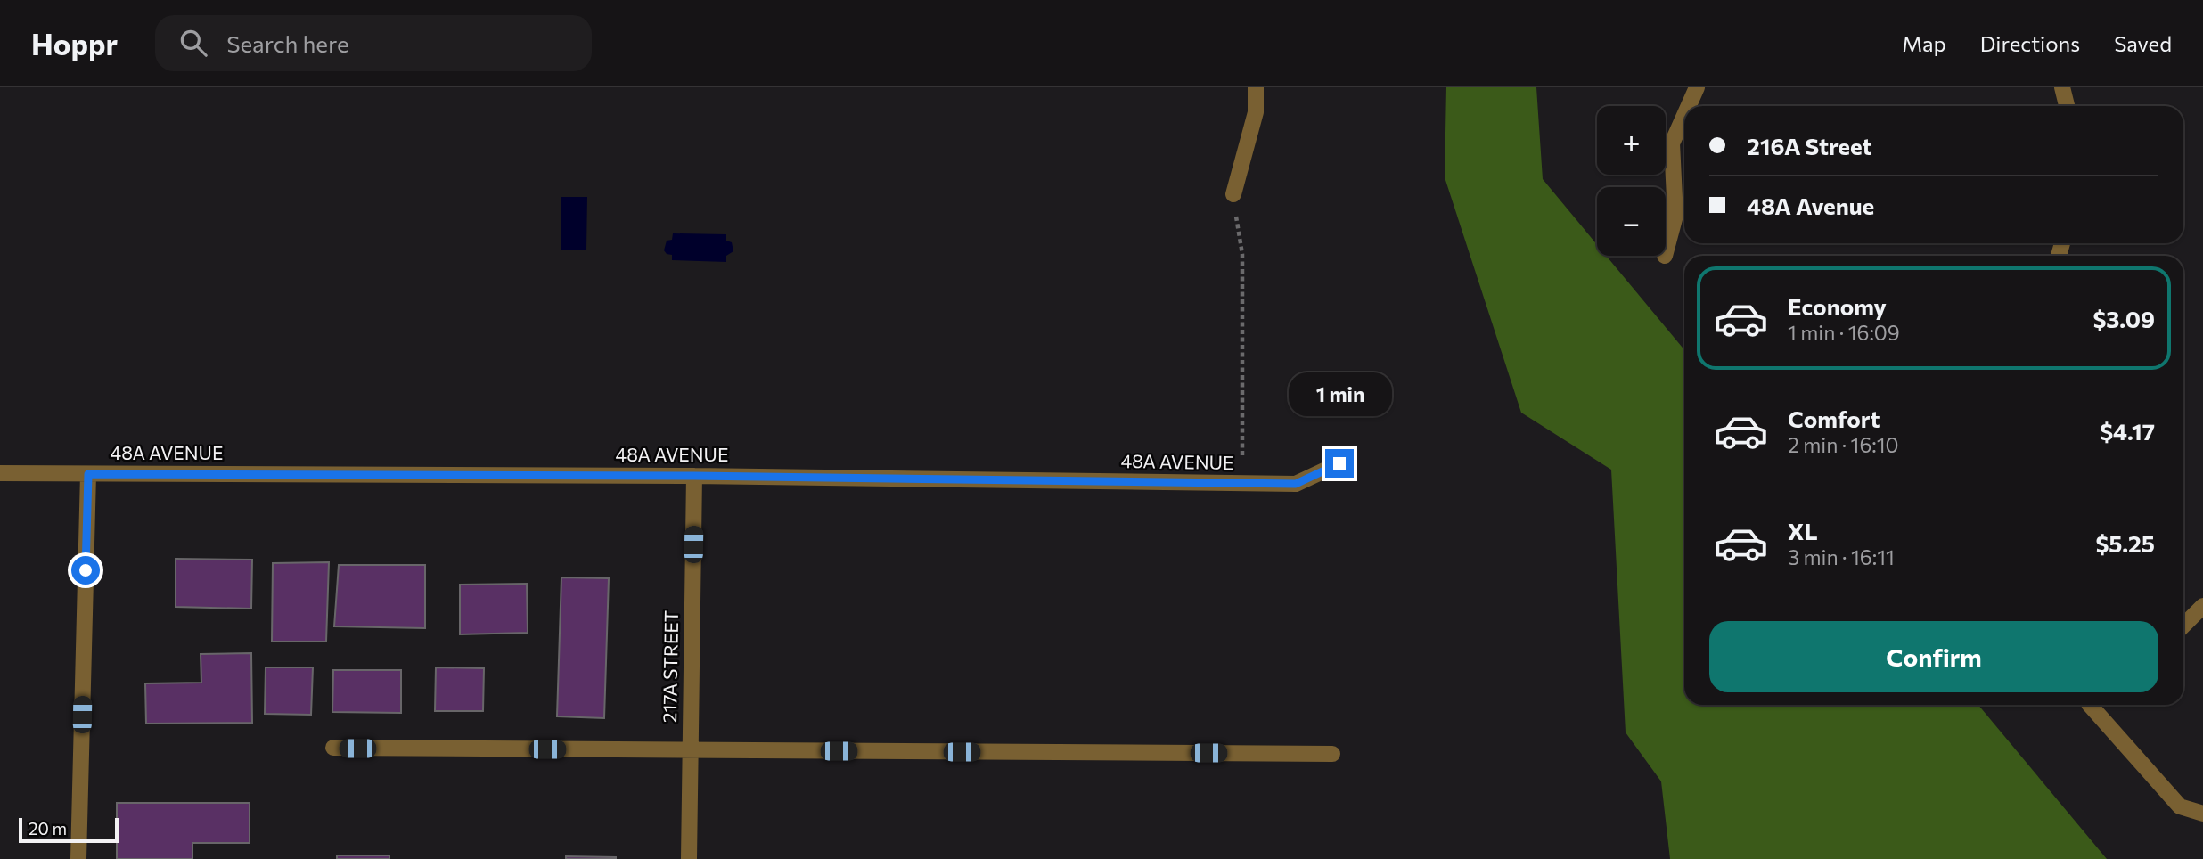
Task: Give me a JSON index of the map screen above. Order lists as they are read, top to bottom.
{
  "streets": {
    "street": ["48A AVENUE", "217A STREET"]
  },
  "crossings": [
    ["48A AVENUE", "217A STREET"]
  ],
  "scale_bar": "20 m",
  "page": {
    "header": "Hoppr",
    "search": "Search here",
    "nav": ["Map", "Directions", "Saved"],
    "map_buttons": ["+", "−"],
    "banner": ["216A Street", "48A Avenue"],
    "list": [
      {
        "name": "Economy",
        "note": "1 min · 16:09",
        "value": "$3.09"
      },
      {
        "name": "Comfort",
        "note": "2 min · 16:10",
        "value": "$4.17"
      },
      {
        "name": "XL",
        "note": "3 min · 16:11",
        "value": "$5.25"
      }
    ],
    "bubble": "1 min",
    "buttons": "Confirm",
    "scale": "20 m"
  }
}
